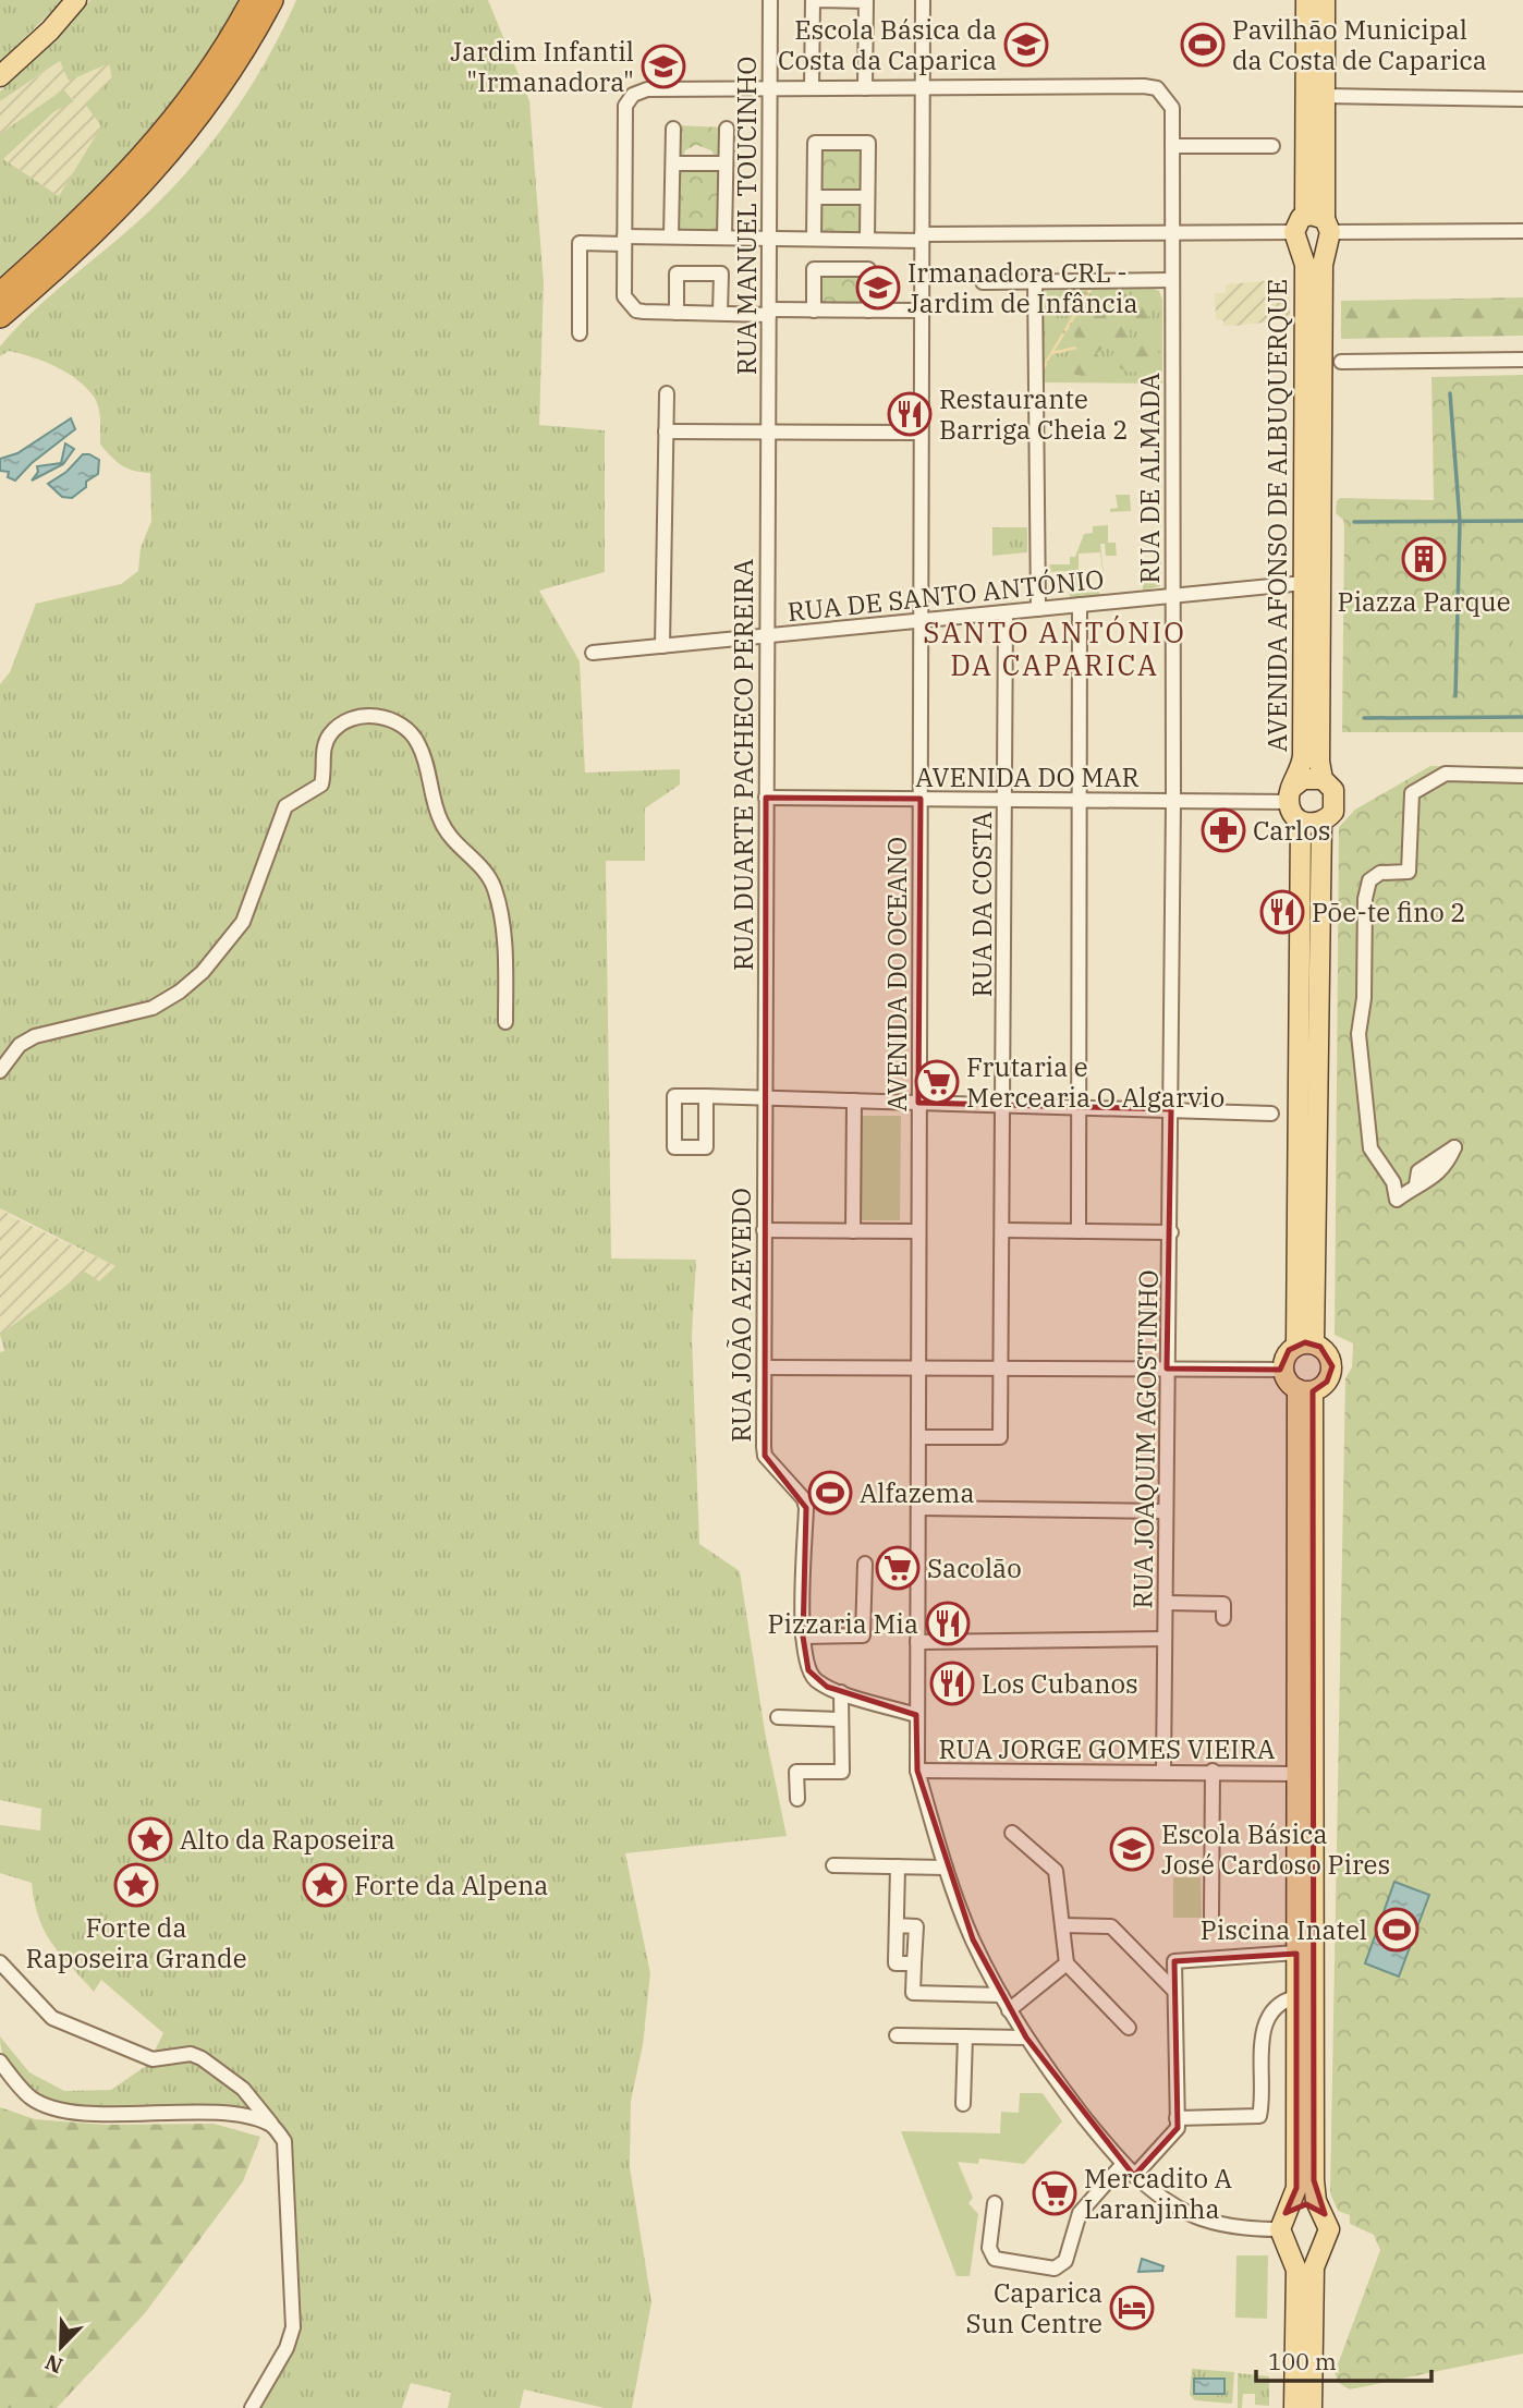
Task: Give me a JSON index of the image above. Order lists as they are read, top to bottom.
{
  "streets": {
    "main road": ["AVENIDA AFONSO DE ALBUQUERQUE"],
    "street": [
      "RUA MANUEL TOUCINHO",
      "RUA DE ALMADA",
      "RUA DE SANTO ANTÓNIO",
      "RUA DUARTE PACHECO PEREIRA",
      "AVENIDA DO MAR",
      "RUA DA COSTA",
      "AVENIDA DO OCEANO",
      "RUA JOÃO AZEVEDO",
      "RUA JOAQUIM AGOSTINHO",
      "RUA JORGE GOMES VIEIRA"
    ]
  },
  "crossings": [
    ["RUA MANUEL TOUCINHO", "RUA DUARTE PACHECO PEREIRA"],
    ["RUA DE ALMADA", "RUA DE SANTO ANTÓNIO"],
    ["RUA DE ALMADA", "AVENIDA DO MAR"],
    ["RUA DE ALMADA", "AVENIDA DO OCEANO"],
    ["RUA DE ALMADA", "RUA JOAQUIM AGOSTINHO"],
    ["AVENIDA AFONSO DE ALBUQUERQUE", "RUA DE SANTO ANTÓNIO"],
    ["AVENIDA AFONSO DE ALBUQUERQUE", "AVENIDA DO MAR"],
    ["RUA DE SANTO ANTÓNIO", "RUA DUARTE PACHECO PEREIRA"],
    ["RUA DE SANTO ANTÓNIO", "RUA DA COSTA"],
    ["RUA DE SANTO ANTÓNIO", "AVENIDA DO OCEANO"],
    ["RUA DUARTE PACHECO PEREIRA", "AVENIDA DO MAR"],
    ["RUA DUARTE PACHECO PEREIRA", "RUA JOÃO AZEVEDO"],
    ["AVENIDA DO MAR", "RUA DA COSTA"],
    ["AVENIDA DO MAR", "AVENIDA DO OCEANO"],
    ["RUA DA COSTA", "AVENIDA DO OCEANO"],
    ["AVENIDA DO OCEANO", "RUA JOÃO AZEVEDO"],
    ["AVENIDA DO OCEANO", "RUA JORGE GOMES VIEIRA"],
    ["RUA JOAQUIM AGOSTINHO", "RUA JORGE GOMES VIEIRA"]
  ],
  "districts": ["SANTO ANTÓNIO DA CAPARICA"],
  "places": {
    "school or university": [
      "Escola Básica da Costa da Caparica",
      "Jardim Infantil \"Irmanadora\"",
      "Irmanadora CRL - Jardim de Infância",
      "Escola Básica José Cardoso Pires"
    ],
    "sports": ["Pavilhão Municipal da Costa de Caparica", "Alfazema", "Piscina Inatel"],
    "restaurant": [
      "Restaurante Barriga Cheia 2",
      "Põe-te fino 2",
      "Pizzaria Mia",
      "Los Cubanos"
    ],
    "building": ["Piazza Parque"],
    "pharmacy": ["Carlos"],
    "supermarket": ["Frutaria e Mercearia O Algarvio", "Sacolão", "Mercadito A Laranjinha"],
    "place": ["Alto da Raposeira", "Forte da Raposeira Grande", "Forte da Alpena"],
    "hotel": ["Caparica Sun Centre"]
  },
  "scale_bar": "100 m",
  "north": "bottom left"
}
